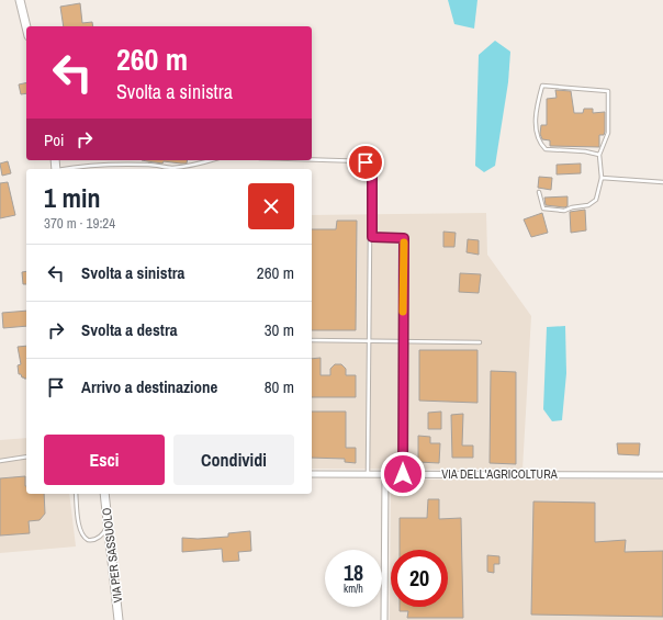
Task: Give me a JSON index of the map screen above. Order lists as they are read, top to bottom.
{
  "streets": {
    "main road": ["VIA PER SASSUOLO"],
    "street": ["VIA DELL'AGRICOLTURA"]
  },
  "page": {
    "turn": ["260 m", "Svolta a sinistra"],
    "then": "Poi",
    "heading": ["1 min", "370 m · 19:24"],
    "list": [
      {
        "name": "Svolta a sinistra",
        "value": "260 m"
      },
      {
        "name": "Svolta a destra",
        "value": "30 m"
      },
      {
        "name": "Arrivo a destinazione",
        "value": "80 m"
      }
    ],
    "buttons": ["Esci", "Condividi"],
    "speed": "18 km/h",
    "limit": "20"
  }
}
